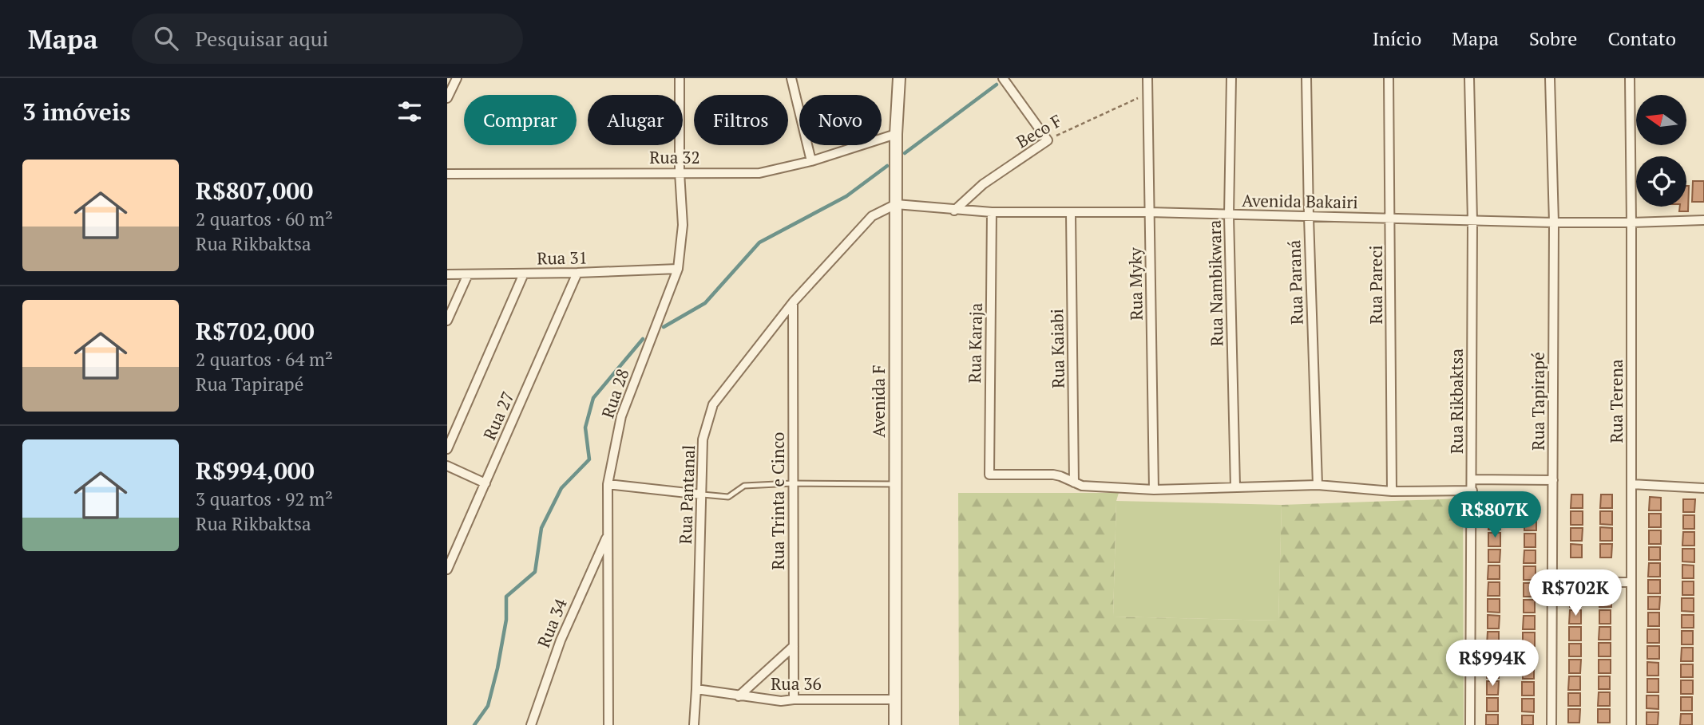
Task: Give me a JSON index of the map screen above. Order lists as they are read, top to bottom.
{
  "streets": {
    "street": [
      "Beco F",
      "Rua 32",
      "Avenida Bakairi",
      "Rua 31",
      "Rua Paraná",
      "Rua Nambikwara",
      "Rua Myky",
      "Rua Pareci",
      "Rua Karaja",
      "Rua Kaiabi",
      "Rua 28",
      "Avenida F",
      "Rua Rikbaktsa",
      "Rua Tapirapé",
      "Rua Terena",
      "Rua 27",
      "Rua Pantanal",
      "Rua Trinta e Cinco",
      "Rua 34",
      "Rua 36"
    ]
  },
  "crossings": [
    ["Beco F", "Avenida Bakairi"],
    ["Beco F", "Rua Myky"],
    ["Rua 32", "Rua 28"],
    ["Rua 32", "Avenida F"],
    ["Avenida Bakairi", "Rua Paraná"],
    ["Avenida Bakairi", "Rua Nambikwara"],
    ["Avenida Bakairi", "Rua Myky"],
    ["Avenida Bakairi", "Rua Pareci"],
    ["Avenida Bakairi", "Rua Karaja"],
    ["Avenida Bakairi", "Rua Kaiabi"],
    ["Avenida Bakairi", "Avenida F"],
    ["Avenida Bakairi", "Rua Rikbaktsa"],
    ["Avenida Bakairi", "Rua Tapirapé"],
    ["Avenida Bakairi", "Rua Terena"],
    ["Avenida Bakairi", "Rua Pantanal"],
    ["Rua 31", "Rua 28"],
    ["Rua 31", "Rua 27"],
    ["Rua Karaja", "Rua Kaiabi"],
    ["Rua 28", "Rua 34"],
    ["Avenida F", "Rua Pantanal"],
    ["Avenida F", "Rua 36"],
    ["Rua Pantanal", "Rua Trinta e Cinco"],
    ["Rua Pantanal", "Rua 36"],
    ["Rua Trinta e Cinco", "Rua 36"]
  ],
  "north": "left",
  "page": {
    "header": "Mapa",
    "search": "Pesquisar aqui",
    "nav": [
      "Início",
      "Mapa",
      "Sobre",
      "Contato"
    ],
    "heading": "3 imóveis",
    "chip": [
      "Comprar",
      "Alugar",
      "Filtros",
      "Novo"
    ],
    "list": [
      {
        "name": "R$807,000",
        "note": "2 quartos · 60 m² · Rua Rikbaktsa"
      },
      {
        "name": "R$702,000",
        "note": "2 quartos · 64 m² · Rua Tapirapé"
      },
      {
        "name": "R$994,000",
        "note": "3 quartos · 92 m² · Rua Rikbaktsa"
      }
    ],
    "price": ["R$807K", "R$702K", "R$994K"]
  }
}
